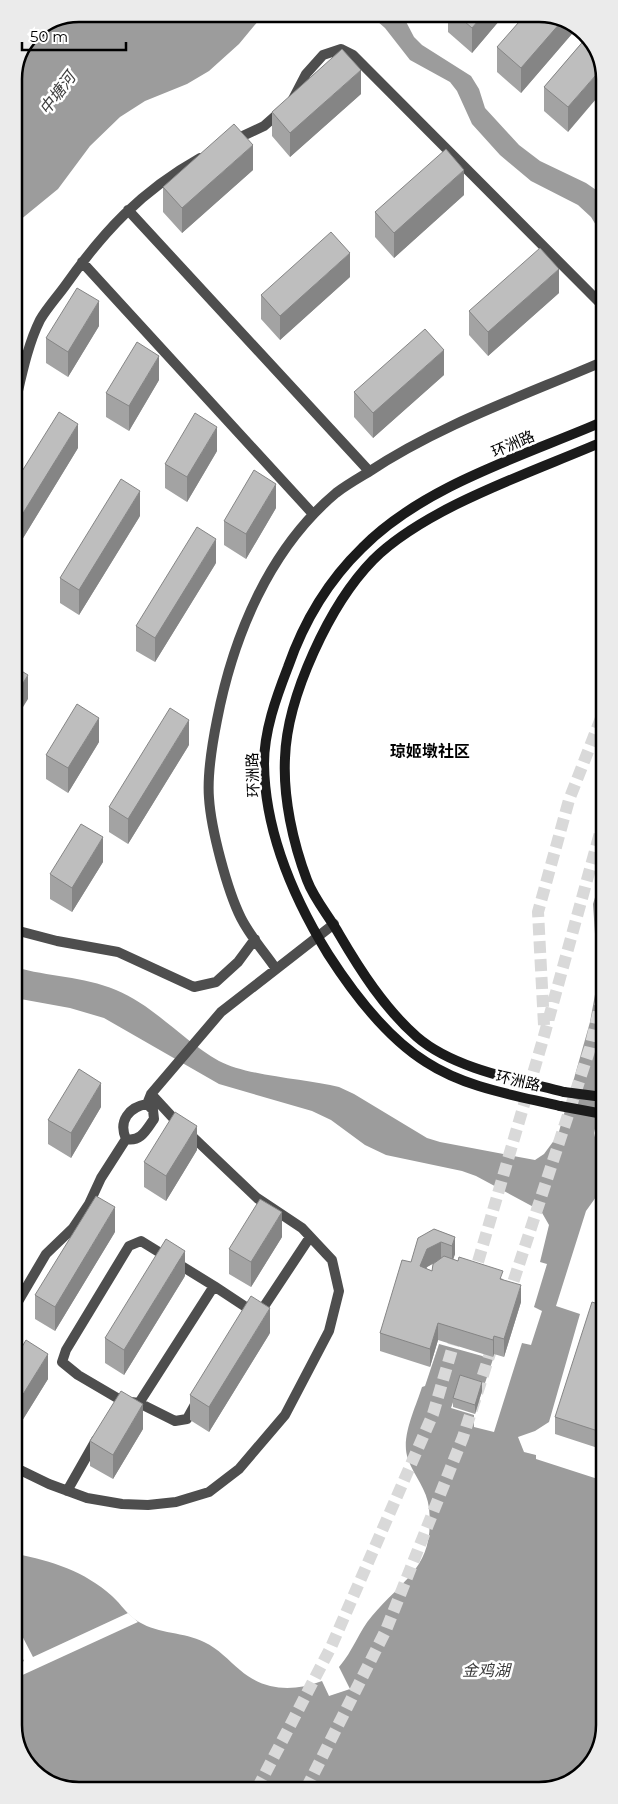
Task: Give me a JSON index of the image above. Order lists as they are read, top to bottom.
{
  "streets": {
    "street": ["环洲路"]
  },
  "districts": ["琼姬墩社区"],
  "water": ["中塘河", "金鸡湖"],
  "scale_bar": "50 m"
}
